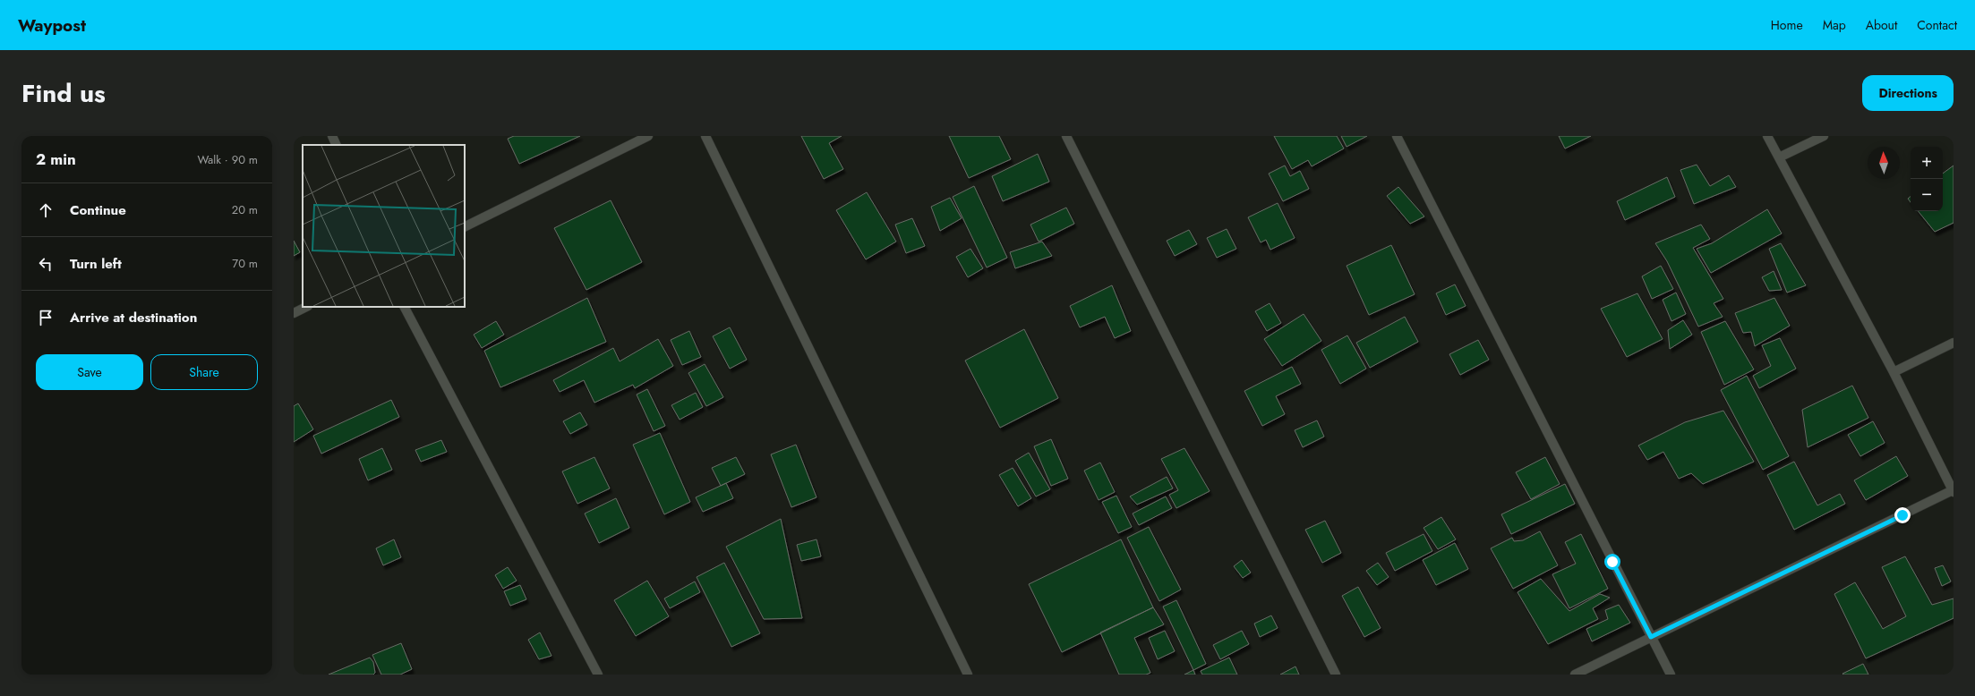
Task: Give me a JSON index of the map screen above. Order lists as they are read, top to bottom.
{
  "north": "top",
  "page": {
    "header": "Waypost",
    "nav": [
      "Home",
      "Map",
      "About",
      "Contact"
    ],
    "title": "Find us",
    "buttons": [
      "Directions",
      ["Save", "Share"]
    ],
    "heading": ["2 min", "Walk · 90 m"],
    "map_buttons": ["+", "−"],
    "list": [
      ["Continue", "20 m"],
      ["Turn left", "70 m"],
      "Arrive at destination"
    ]
  }
}
